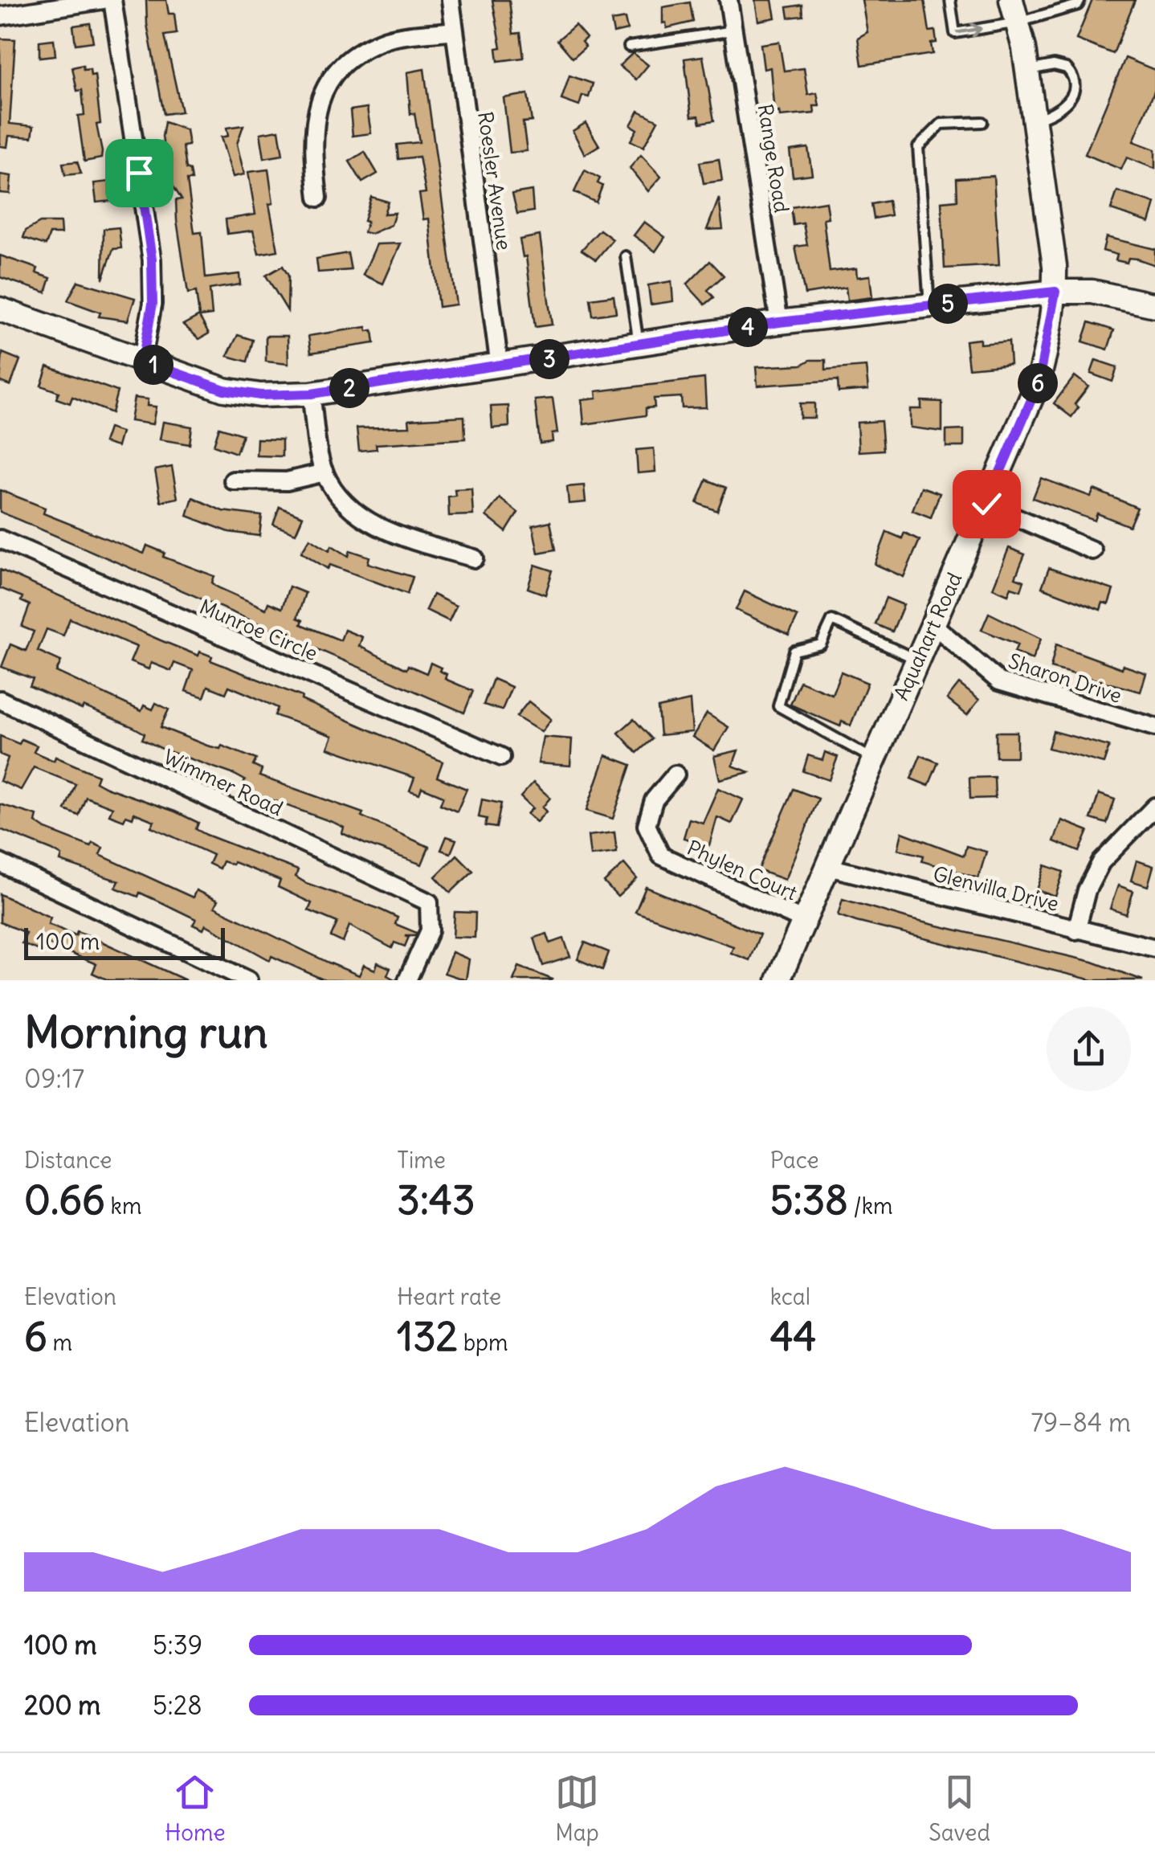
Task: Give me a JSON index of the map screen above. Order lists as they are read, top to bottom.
{
  "streets": {
    "street": [
      "Range Road",
      "Roesler Avenue",
      "Munroe Circle",
      "Aquahart Road",
      "Sharon Drive",
      "Wimmer Road",
      "Phylen Court",
      "Glenvilla Drive"
    ]
  },
  "crossings": [
    ["Aquahart Road", "Sharon Drive"],
    ["Aquahart Road", "Phylen Court"],
    ["Aquahart Road", "Glenvilla Drive"]
  ],
  "scale_bar": "100 m",
  "page": {
    "pins": [
      "5",
      "4",
      "3",
      "1",
      "6",
      "2"
    ],
    "scale": "100 m",
    "heading": ["Morning run", "09:17"],
    "stats": [
      ["Distance", "0.66 km"],
      ["Time", "3:43"],
      ["Pace", "5:38 /km"],
      ["Elevation", "6 m"],
      ["Heart rate", "132 bpm"],
      ["kcal", "44"]
    ],
    "chart": ["Elevation", "79–84 m"],
    "list": [
      {
        "name": "100 m",
        "note": "5:39"
      },
      {
        "name": "200 m",
        "note": "5:28"
      }
    ],
    "tabs": ["Home", "Map", "Saved"]
  }
}
